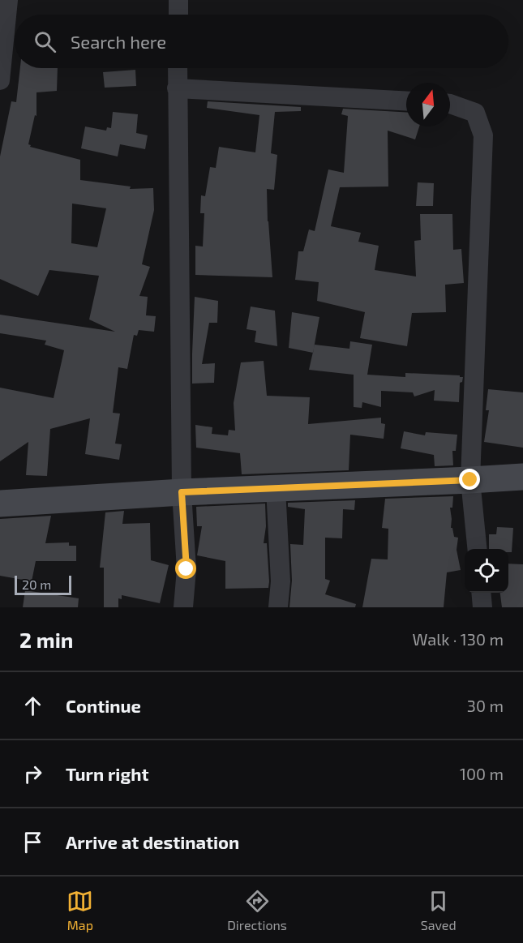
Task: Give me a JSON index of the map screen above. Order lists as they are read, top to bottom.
{
  "scale_bar": "20 m",
  "north": "top",
  "page": {
    "search": "Search here",
    "scale": "20 m",
    "heading": ["2 min", "Walk · 130 m"],
    "list": [
      ["Continue", "30 m"],
      ["Turn right", "100 m"],
      "Arrive at destination"
    ],
    "nav": ["Map", "Directions", "Saved"]
  }
}
